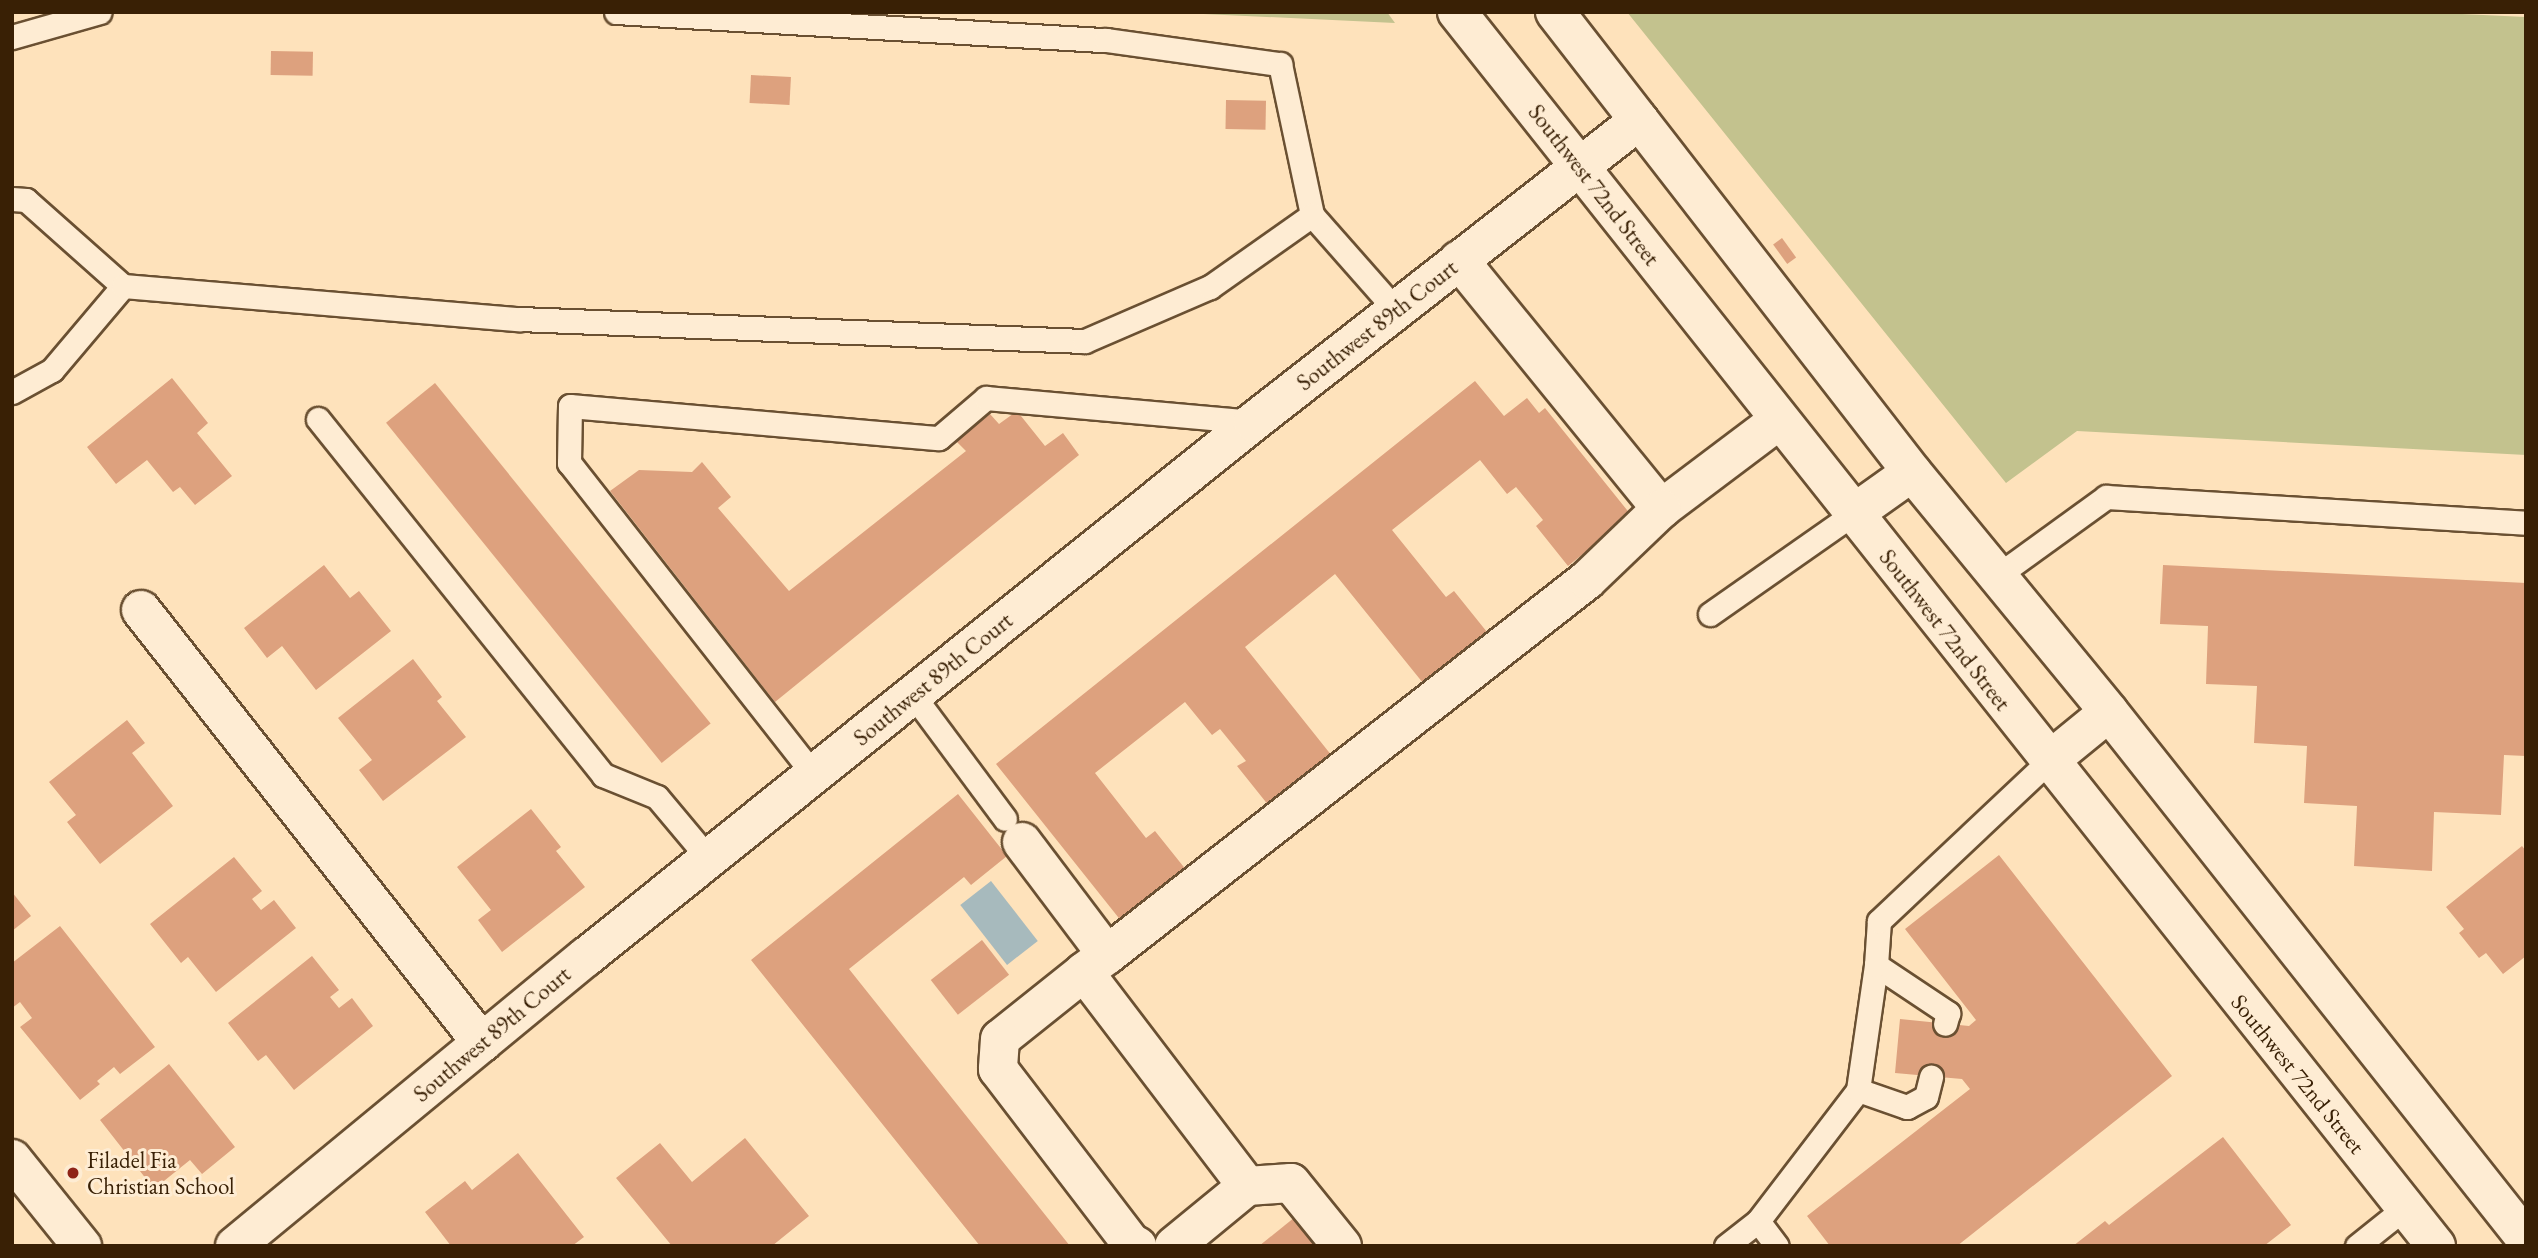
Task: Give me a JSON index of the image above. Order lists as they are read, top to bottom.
{
  "streets": {
    "street": ["Southwest 72nd Street", "Southwest 89th Court"]
  },
  "crossings": [
    ["Southwest 72nd Street", "Southwest 89th Court"]
  ],
  "places": ["Filadel Fia Christian School"]
}
